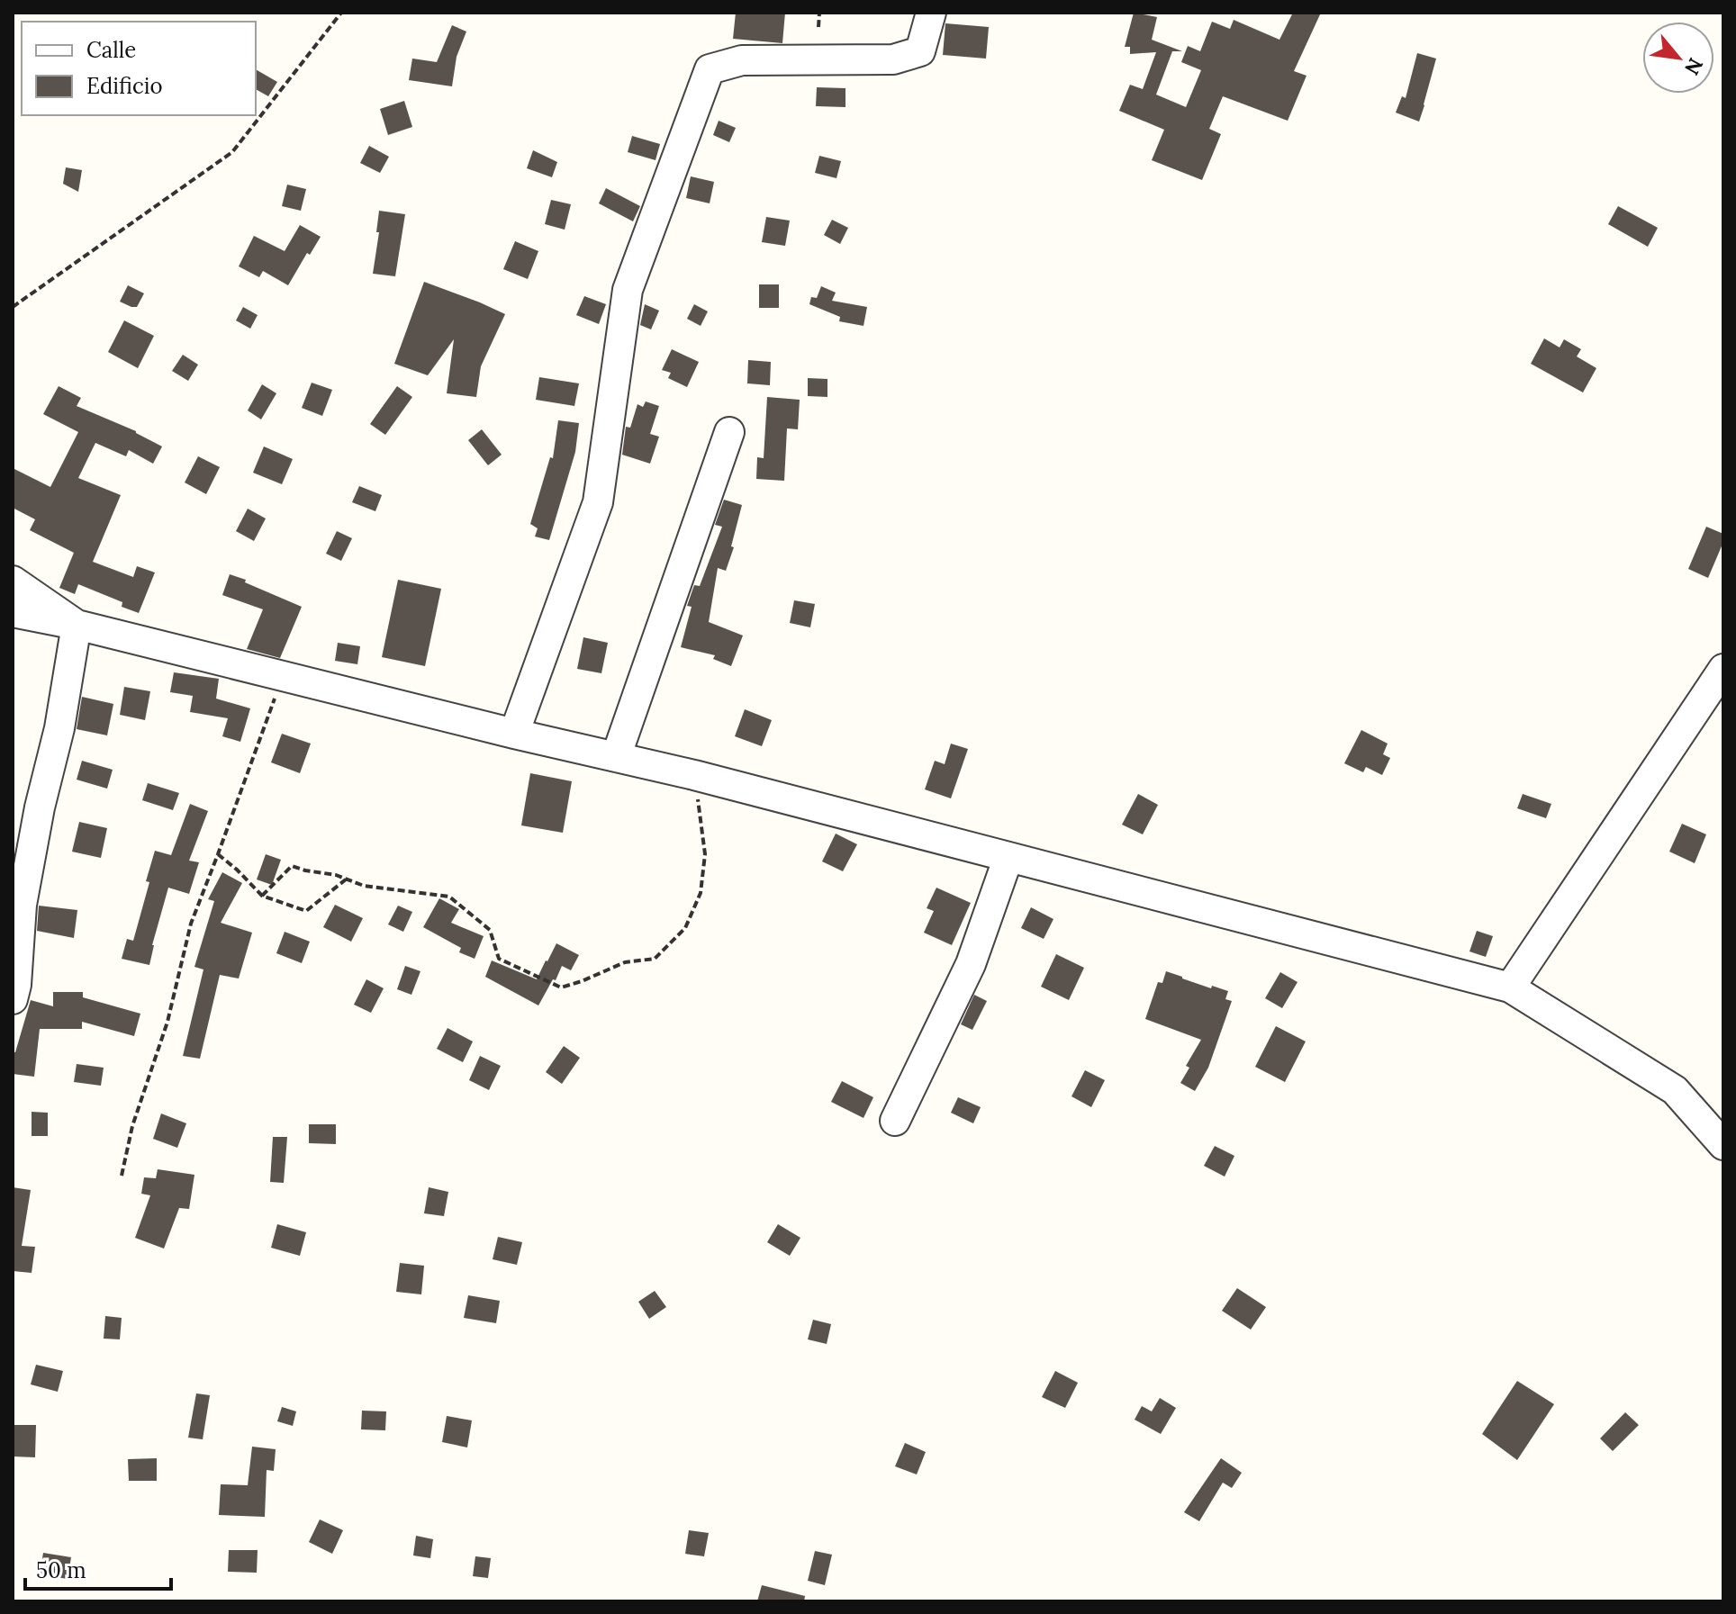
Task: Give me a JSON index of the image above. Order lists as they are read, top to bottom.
{
  "legend": ["Calle", "Edificio"],
  "scale_bar": "50 m",
  "north": "bottom right"
}
